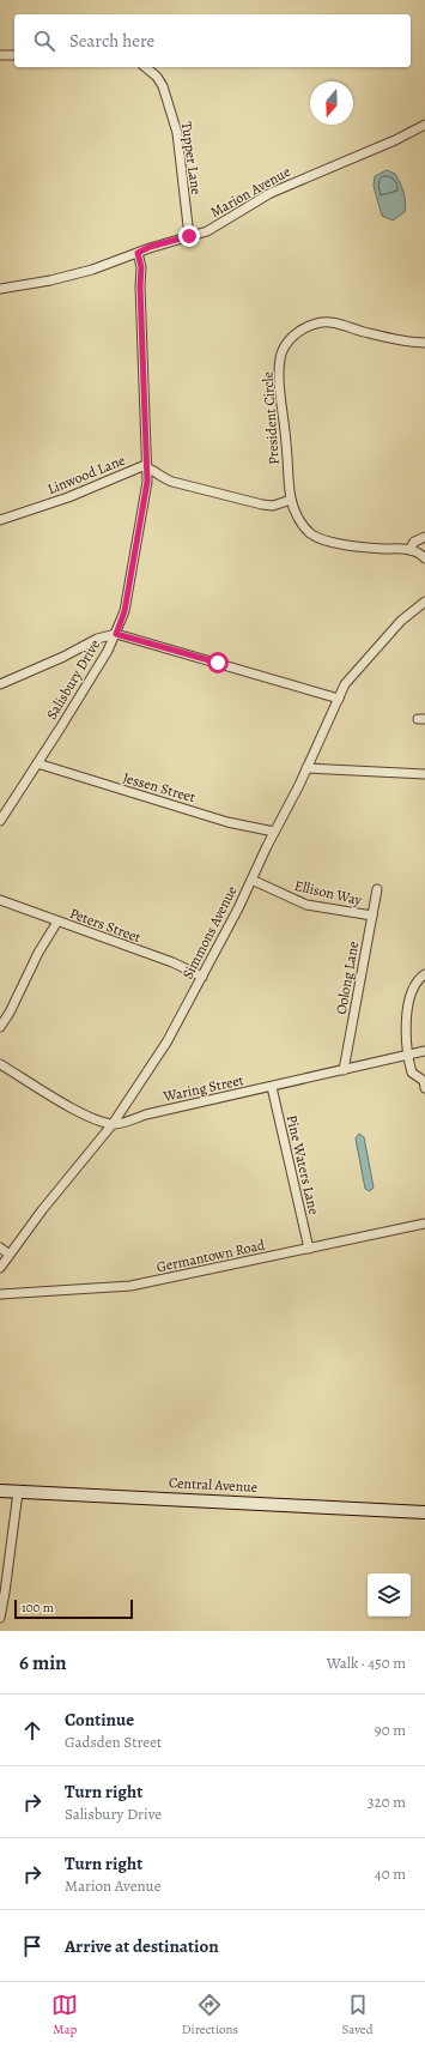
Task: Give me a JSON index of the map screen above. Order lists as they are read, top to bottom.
{
  "streets": {
    "street": [
      "Tupper Lane",
      "Marion Avenue",
      "President Circle",
      "Linwood Lane",
      "Salisbury Drive",
      "Jessen Street",
      "Ellison Way",
      "Peters Street",
      "Simmons Avenue",
      "Oolong Lane",
      "Waring Street",
      "Pine Waters Lane",
      "Germantown Road",
      "Central Avenue"
    ]
  },
  "crossings": [
    ["Tupper Lane", "Marion Avenue"],
    ["Marion Avenue", "Salisbury Drive"],
    ["President Circle", "Linwood Lane"],
    ["Linwood Lane", "Salisbury Drive"],
    ["Salisbury Drive", "Jessen Street"],
    ["Jessen Street", "Simmons Avenue"],
    ["Ellison Way", "Simmons Avenue"],
    ["Ellison Way", "Oolong Lane"],
    ["Peters Street", "Simmons Avenue"],
    ["Simmons Avenue", "Waring Street"],
    ["Oolong Lane", "Waring Street"],
    ["Waring Street", "Pine Waters Lane"],
    ["Pine Waters Lane", "Germantown Road"]
  ],
  "scale_bar": "100 m",
  "north": "bottom",
  "page": {
    "search": "Search here",
    "scale": "100 m",
    "heading": ["6 min", "Walk · 450 m"],
    "list": [
      ["Continue", "Gadsden Street", "90 m"],
      ["Turn right", "Salisbury Drive", "320 m"],
      ["Turn right", "Marion Avenue", "40 m"],
      "Arrive at destination"
    ],
    "nav": ["Map", "Directions", "Saved"]
  }
}
